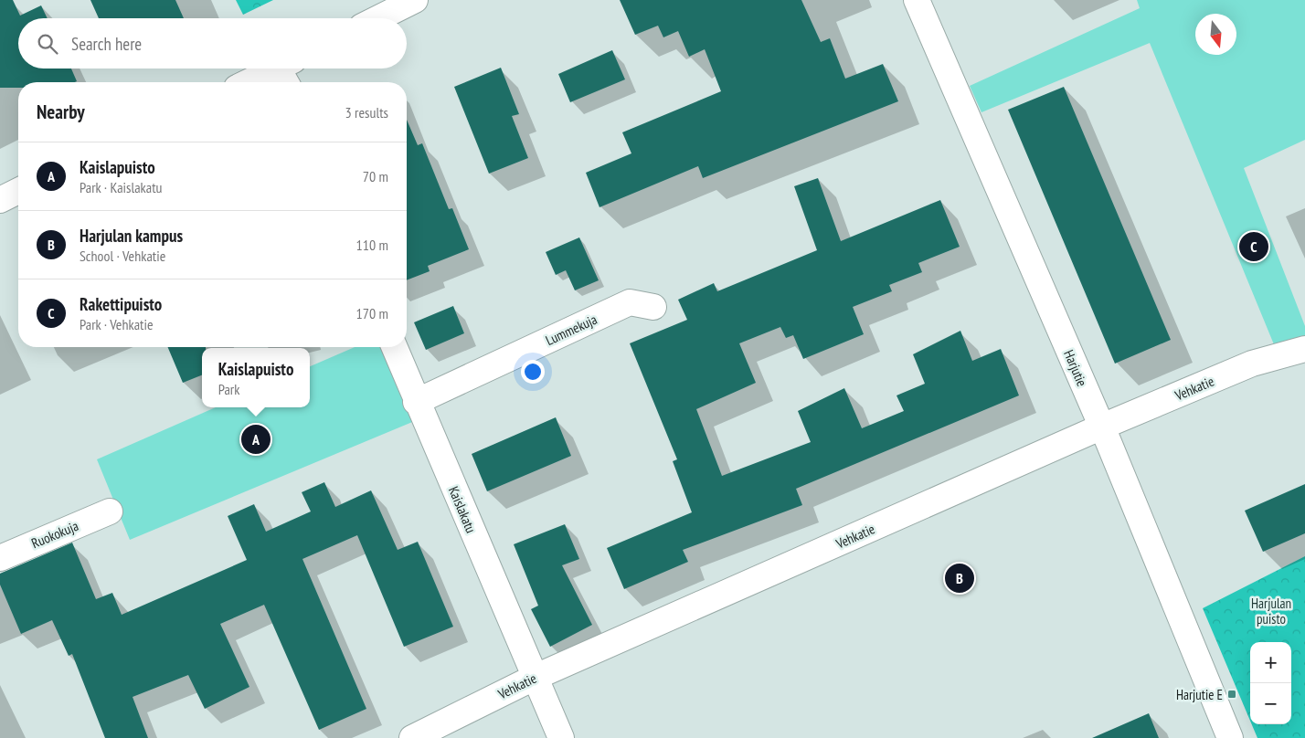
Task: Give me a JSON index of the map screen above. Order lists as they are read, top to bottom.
{
  "streets": {
    "street": [
      "Lummekuja",
      "Harjutie",
      "Vehkatie",
      "Kaislakatu",
      "Ruokokuja"
    ]
  },
  "crossings": [
    ["Lummekuja", "Kaislakatu"],
    ["Harjutie", "Vehkatie"],
    ["Vehkatie", "Kaislakatu"]
  ],
  "parks": ["Harjulan puisto"],
  "places": {
    "transit": ["Harjutie E"]
  },
  "north": "bottom",
  "page": {
    "search": "Search here",
    "heading": ["Nearby", "3 results"],
    "list": [
      {
        "mark": "A",
        "name": "Kaislapuisto",
        "note": "Park · Kaislakatu",
        "value": "70 m"
      },
      {
        "mark": "B",
        "name": "Harjulan kampus",
        "note": "School · Vehkatie",
        "value": "110 m"
      },
      {
        "mark": "C",
        "name": "Rakettipuisto",
        "note": "Park · Vehkatie",
        "value": "170 m"
      }
    ],
    "pins": ["C", "A", "B"],
    "popup": ["Kaislapuisto", "Park"],
    "map_buttons": ["+", "−"]
  }
}
